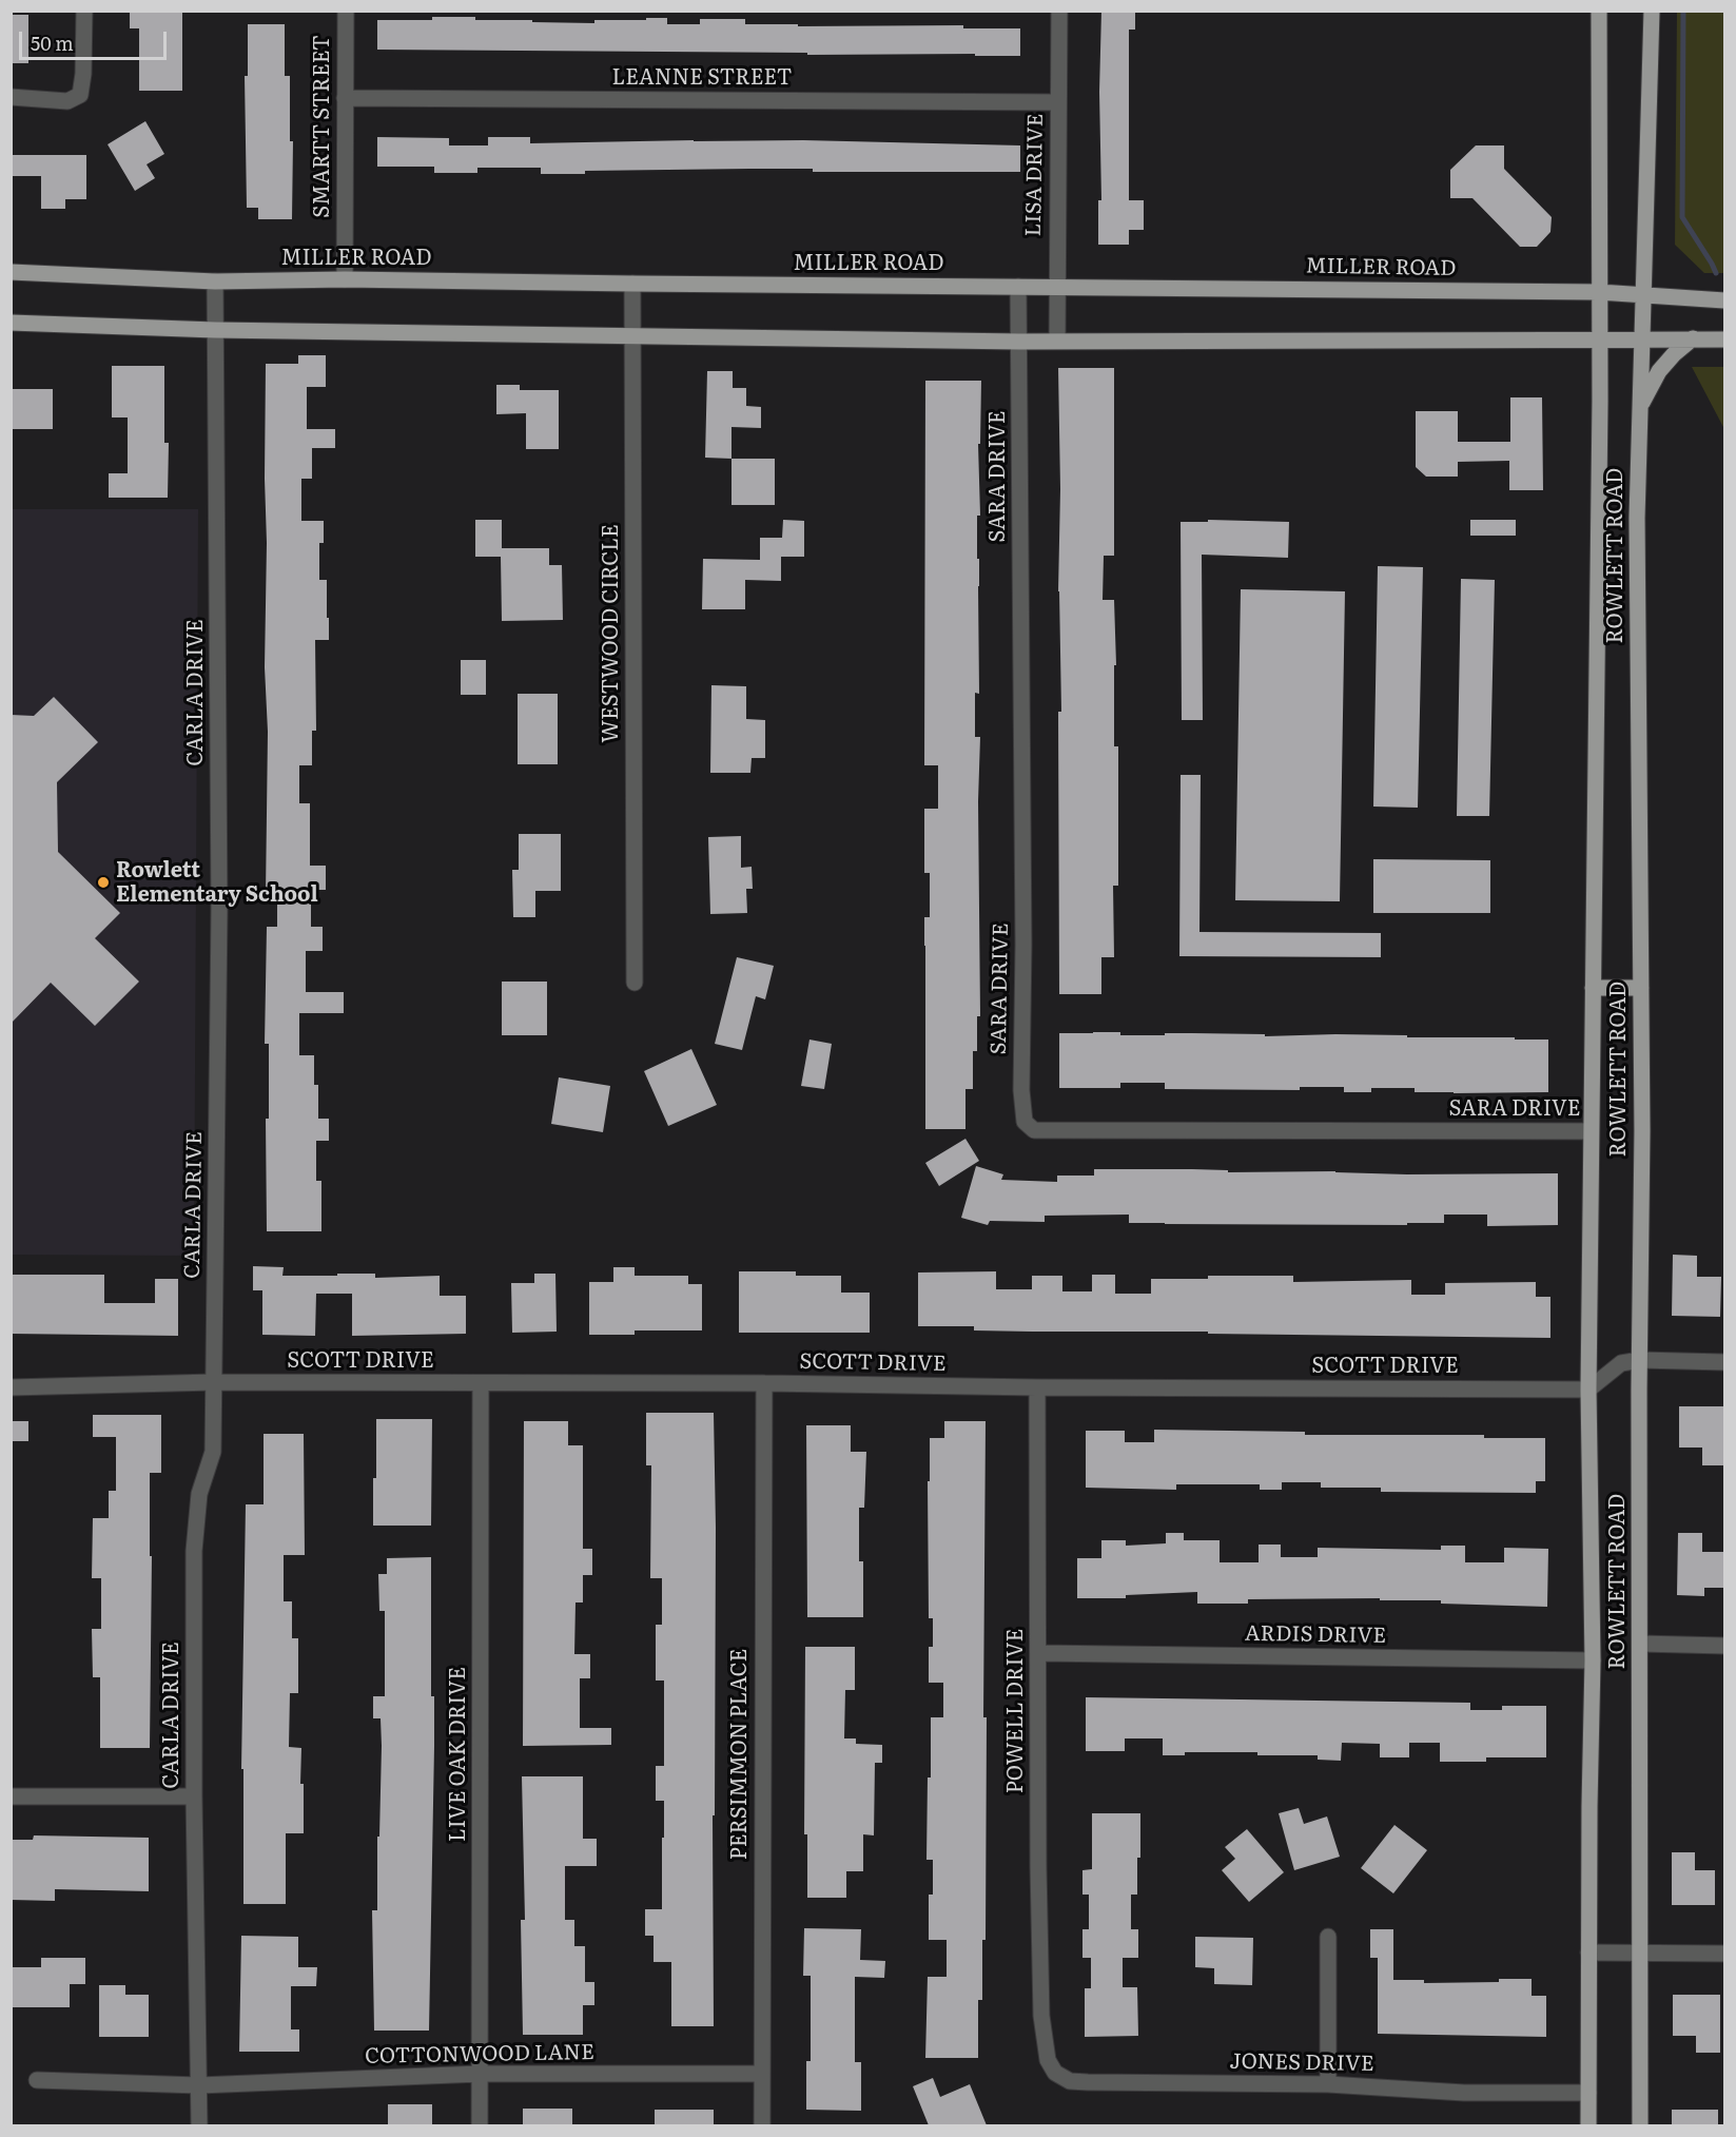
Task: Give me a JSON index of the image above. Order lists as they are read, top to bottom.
{
  "streets": {
    "main road": ["MILLER ROAD", "ROWLETT ROAD"],
    "street": [
      "LEANNE STREET",
      "SMARTT STREET",
      "LISA DRIVE",
      "SARA DRIVE",
      "WESTWOOD CIRCLE",
      "CARLA DRIVE",
      "SCOTT DRIVE",
      "ARDIS DRIVE",
      "POWELL DRIVE",
      "LIVE OAK DRIVE",
      "PERSIMMON PLACE",
      "COTTONWOOD LANE",
      "JONES DRIVE"
    ]
  },
  "crossings": [
    ["LEANNE STREET", "SMARTT STREET"],
    ["LEANNE STREET", "LISA DRIVE"],
    ["SMARTT STREET", "MILLER ROAD"],
    ["LISA DRIVE", "MILLER ROAD"],
    ["MILLER ROAD", "SARA DRIVE"],
    ["MILLER ROAD", "ROWLETT ROAD"],
    ["MILLER ROAD", "WESTWOOD CIRCLE"],
    ["MILLER ROAD", "CARLA DRIVE"],
    ["SARA DRIVE", "ROWLETT ROAD"],
    ["ROWLETT ROAD", "SCOTT DRIVE"],
    ["ROWLETT ROAD", "ARDIS DRIVE"],
    ["ROWLETT ROAD", "JONES DRIVE"],
    ["CARLA DRIVE", "SCOTT DRIVE"],
    ["CARLA DRIVE", "COTTONWOOD LANE"],
    ["SCOTT DRIVE", "POWELL DRIVE"],
    ["SCOTT DRIVE", "LIVE OAK DRIVE"],
    ["SCOTT DRIVE", "PERSIMMON PLACE"],
    ["ARDIS DRIVE", "POWELL DRIVE"],
    ["POWELL DRIVE", "JONES DRIVE"],
    ["LIVE OAK DRIVE", "COTTONWOOD LANE"],
    ["PERSIMMON PLACE", "COTTONWOOD LANE"]
  ],
  "places": ["Rowlett Elementary School"],
  "scale_bar": "50 m"
}
